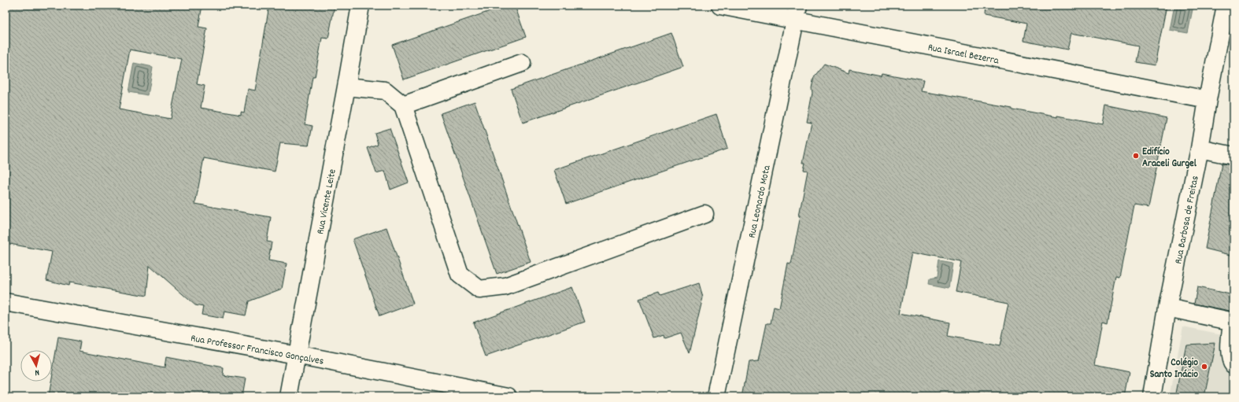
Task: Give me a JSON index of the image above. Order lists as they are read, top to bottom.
{
  "streets": {
    "street": [
      "Rua Israel Bezerra",
      "Rua Vicente Leite",
      "Rua Leonardo Mota",
      "Rua Barbosa de Freitas",
      "Rua Professor Francisco Gonçalves"
    ]
  },
  "crossings": [
    ["Rua Israel Bezerra", "Rua Leonardo Mota"],
    ["Rua Israel Bezerra", "Rua Barbosa de Freitas"],
    ["Rua Vicente Leite", "Rua Professor Francisco Gonçalves"]
  ],
  "places": ["Edifício Araceli Gurgel", "Colégio Santo Inácio"],
  "north": "bottom"
}
